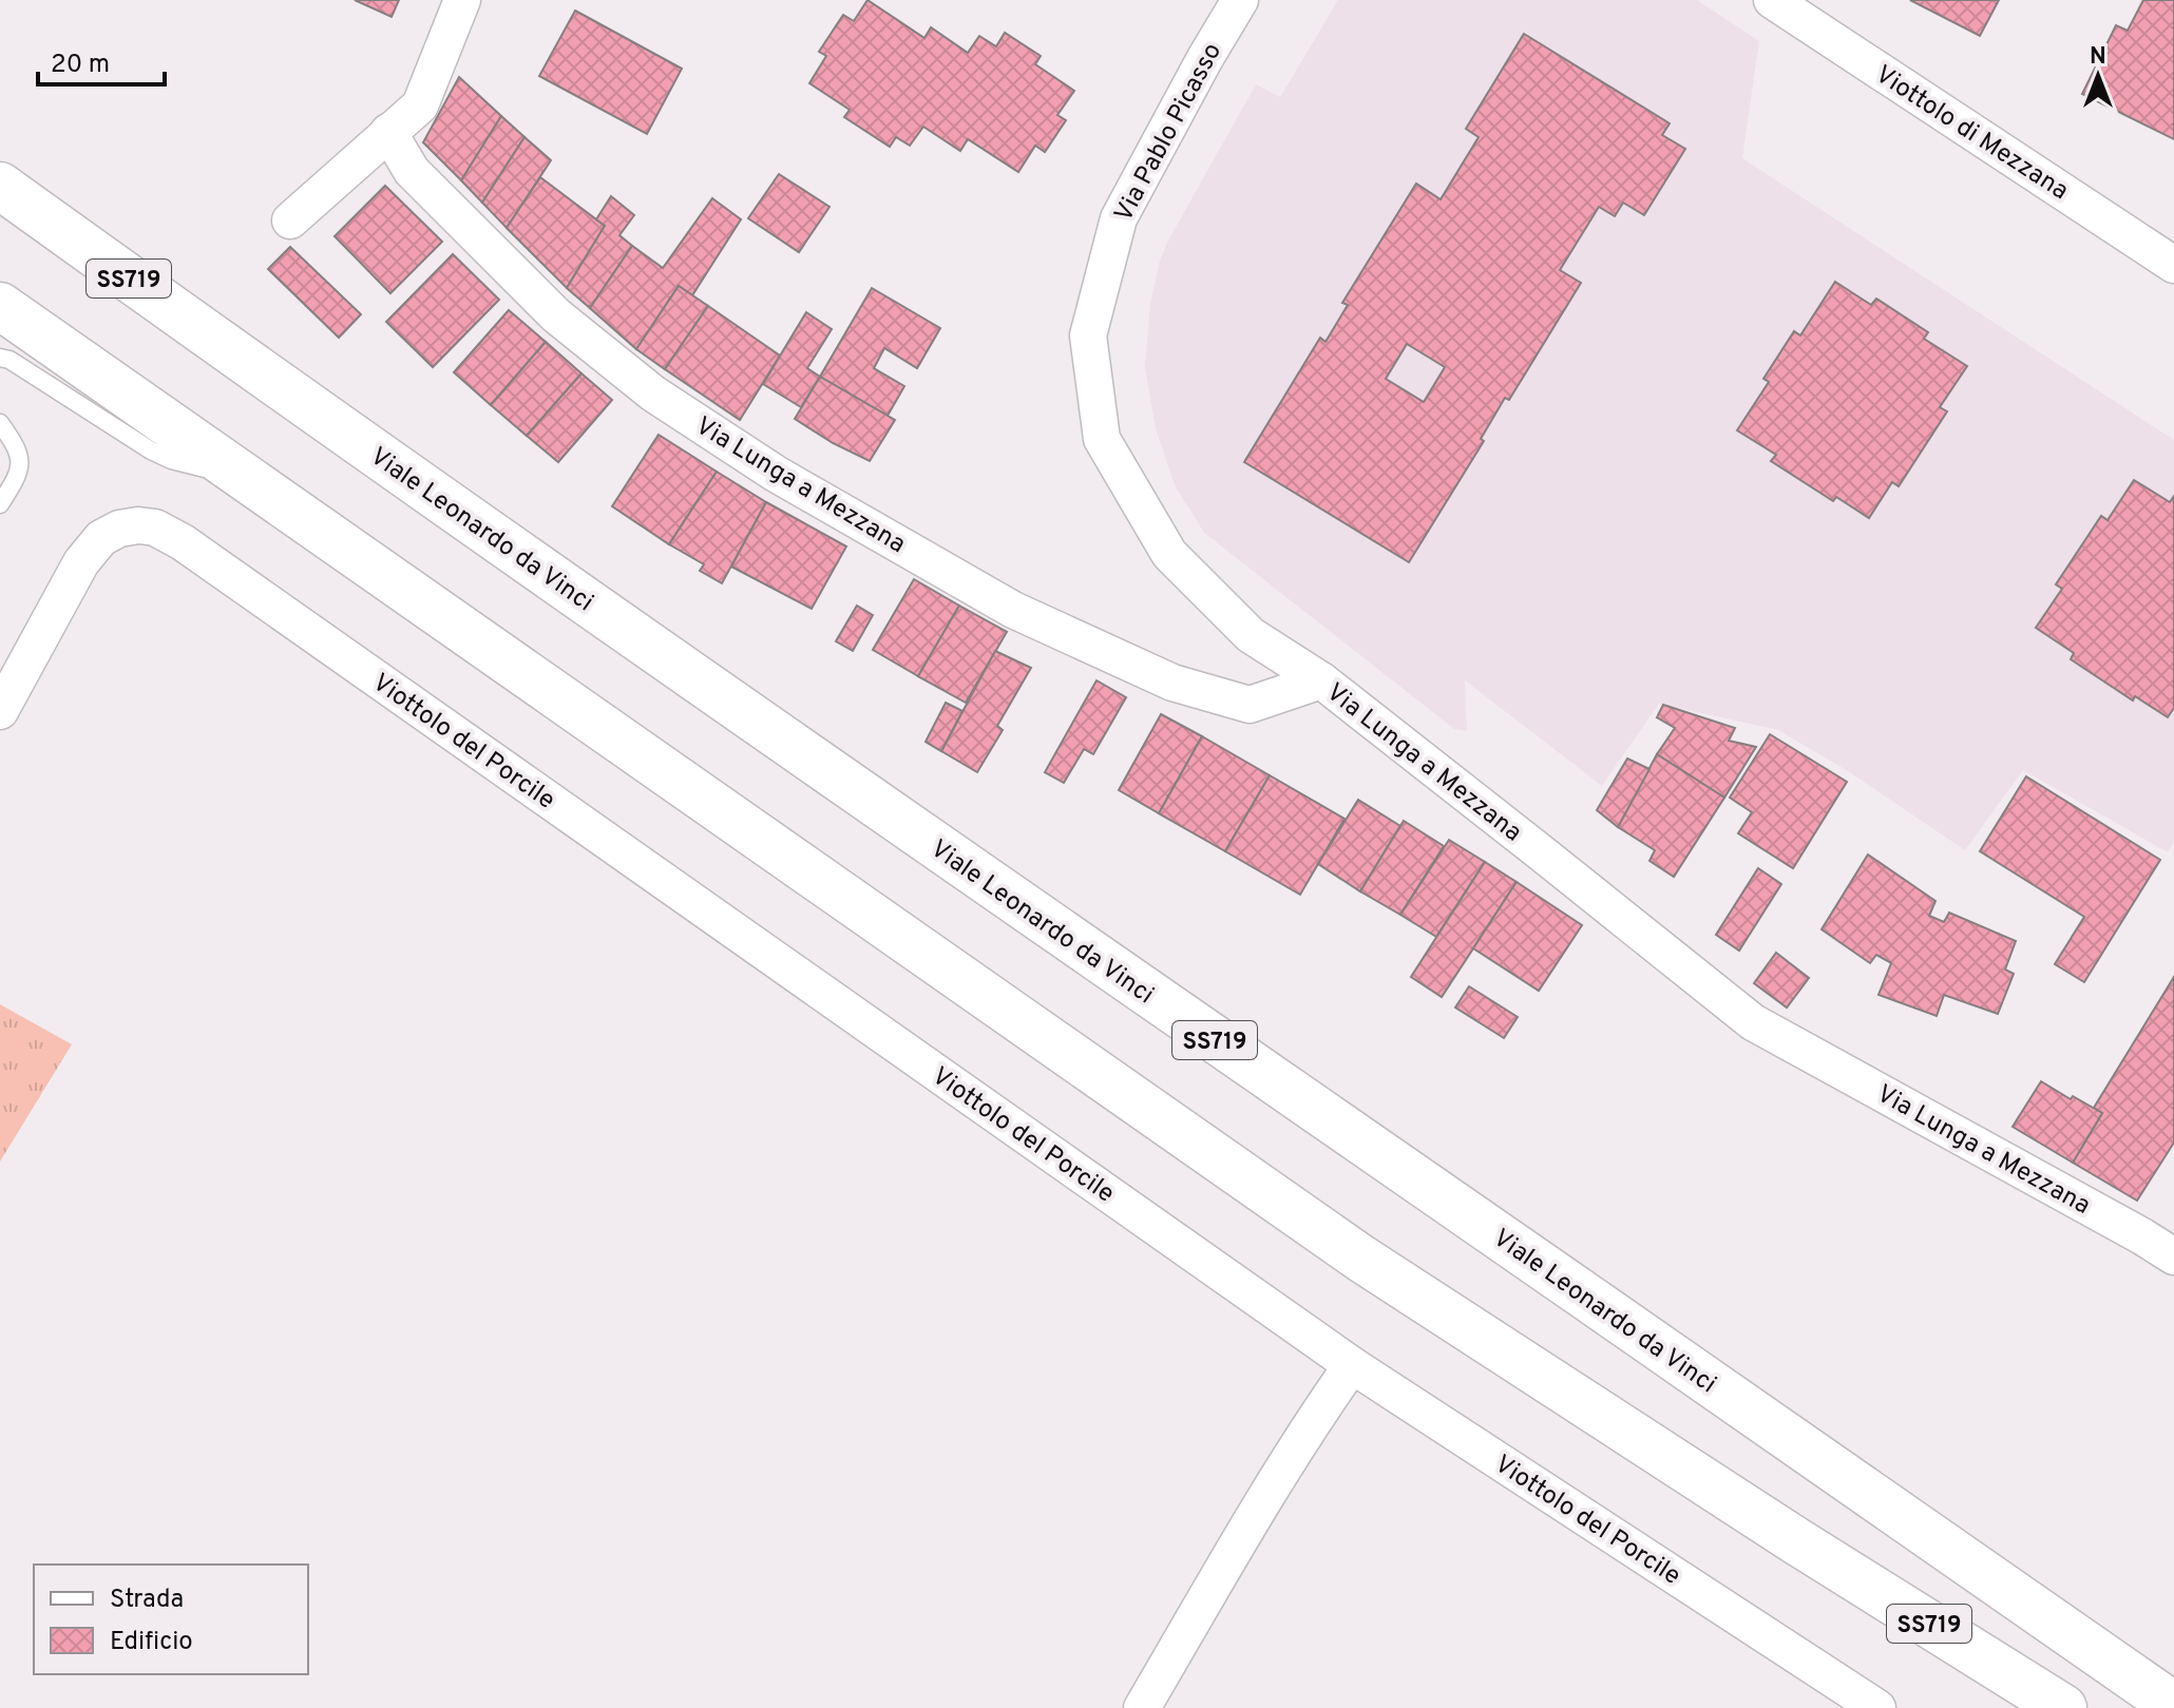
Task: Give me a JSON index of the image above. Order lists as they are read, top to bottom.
{
  "streets": {
    "highway": ["SS719", "Viale Leonardo da Vinci"],
    "street": [
      "Via Pablo Picasso",
      "Viottolo di Mezzana",
      "Via Lunga a Mezzana",
      "Viottolo del Porcile"
    ]
  },
  "crossings": [
    ["Via Pablo Picasso", "Via Lunga a Mezzana"]
  ],
  "legend": ["Strada", "Edificio"],
  "scale_bar": "20 m",
  "north": "top"
}
